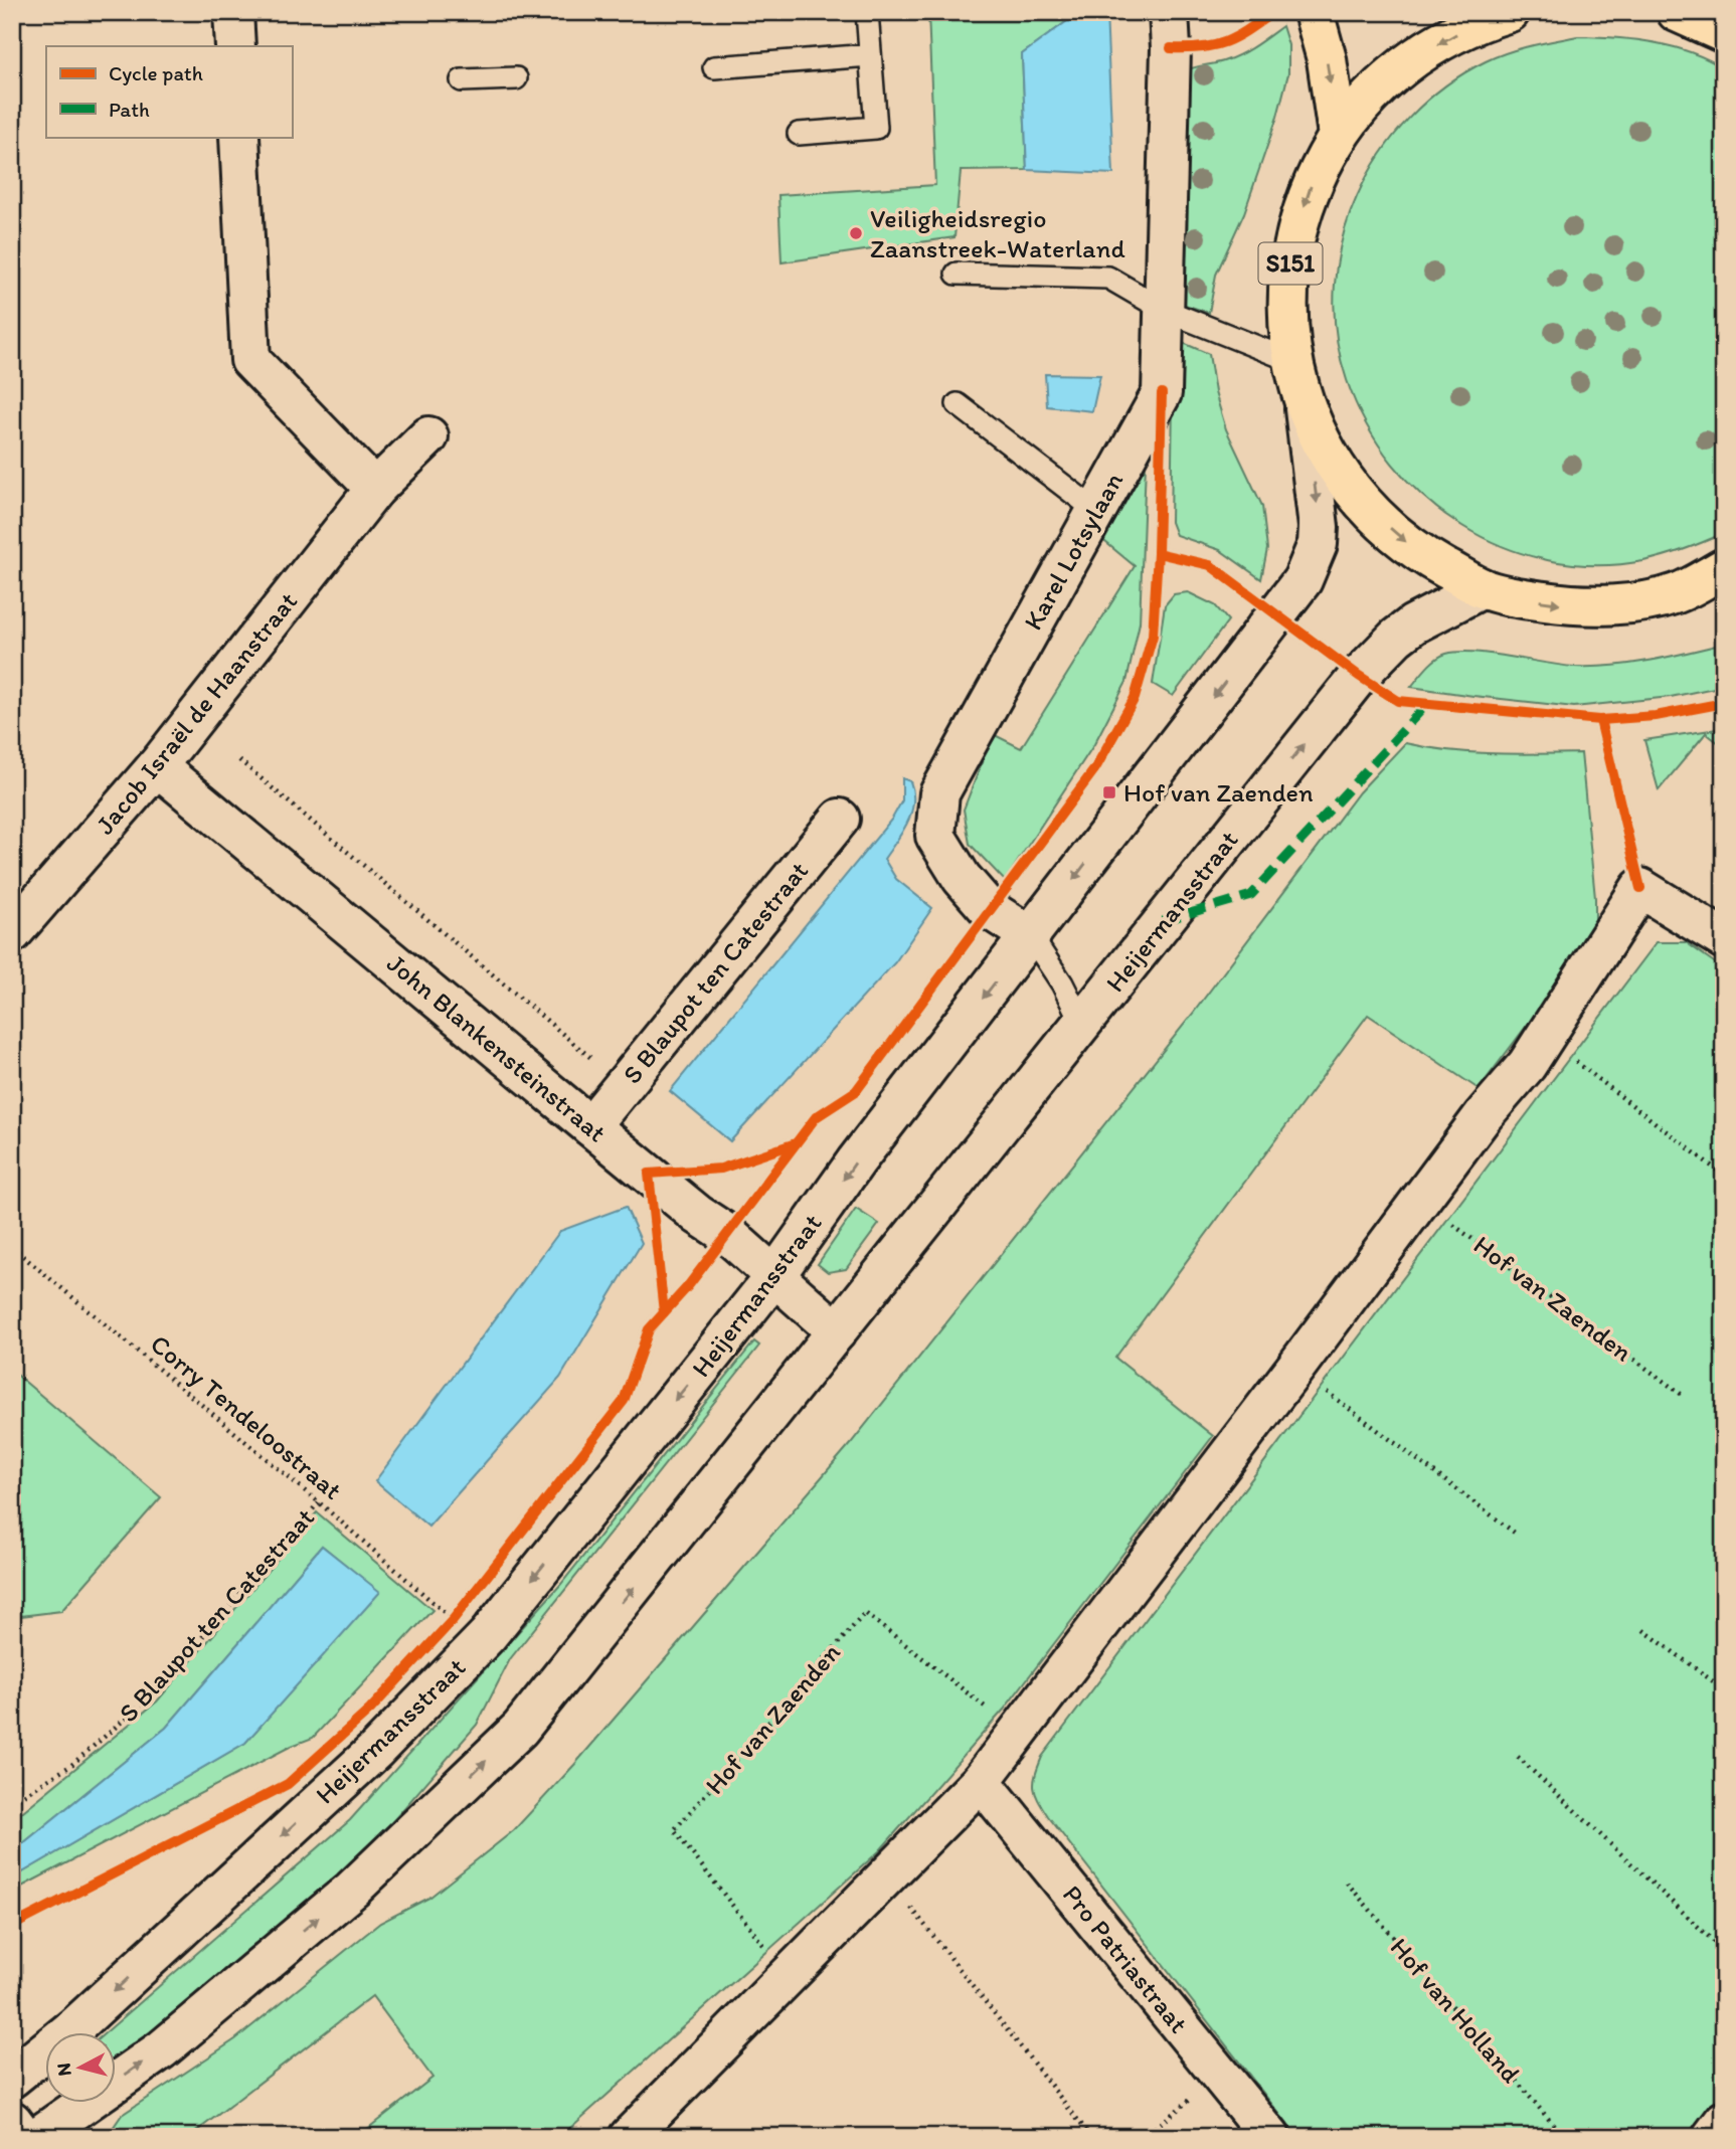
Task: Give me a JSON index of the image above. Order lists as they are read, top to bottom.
{
  "streets": {
    "main road": ["S151"],
    "street": [
      "Karel Lotsylaan",
      "Jacob Israël de Haanstraat",
      "Heijermansstraat",
      "S Blaupot ten Catestraat",
      "John Blankensteinstraat",
      "Pro Patriastraat"
    ],
    "path": ["Hof van Zaenden", "Corry Tendeloostraat", "Hof van Holland"]
  },
  "crossings": [
    ["S151", "Heijermansstraat"],
    ["Karel Lotsylaan", "Heijermansstraat"],
    ["Jacob Israël de Haanstraat", "John Blankensteinstraat"],
    ["Heijermansstraat", "John Blankensteinstraat"],
    ["S Blaupot ten Catestraat", "John Blankensteinstraat"],
    ["S Blaupot ten Catestraat", "Corry Tendeloostraat"]
  ],
  "places": {
    "other": ["Veiligheidsregio Zaanstreek-Waterland"],
    "transit": ["Hof van Zaenden"]
  },
  "legend": ["Cycle path", "Path"],
  "north": "left"
}
